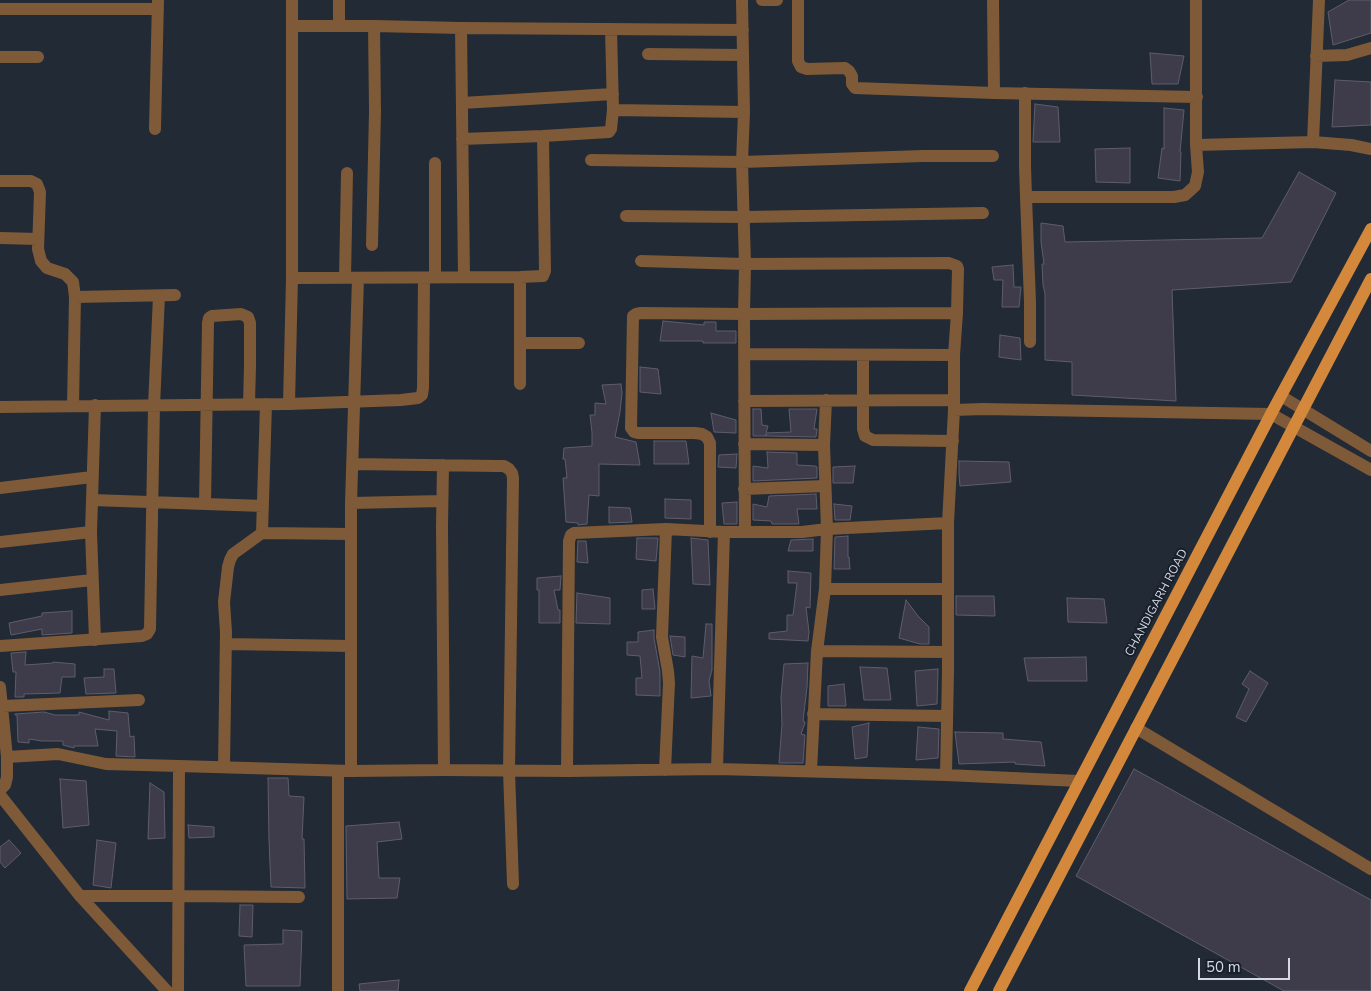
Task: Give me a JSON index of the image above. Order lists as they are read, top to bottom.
{
  "streets": {
    "main road": ["CHANDIGARH ROAD"]
  },
  "scale_bar": "50 m"
}
